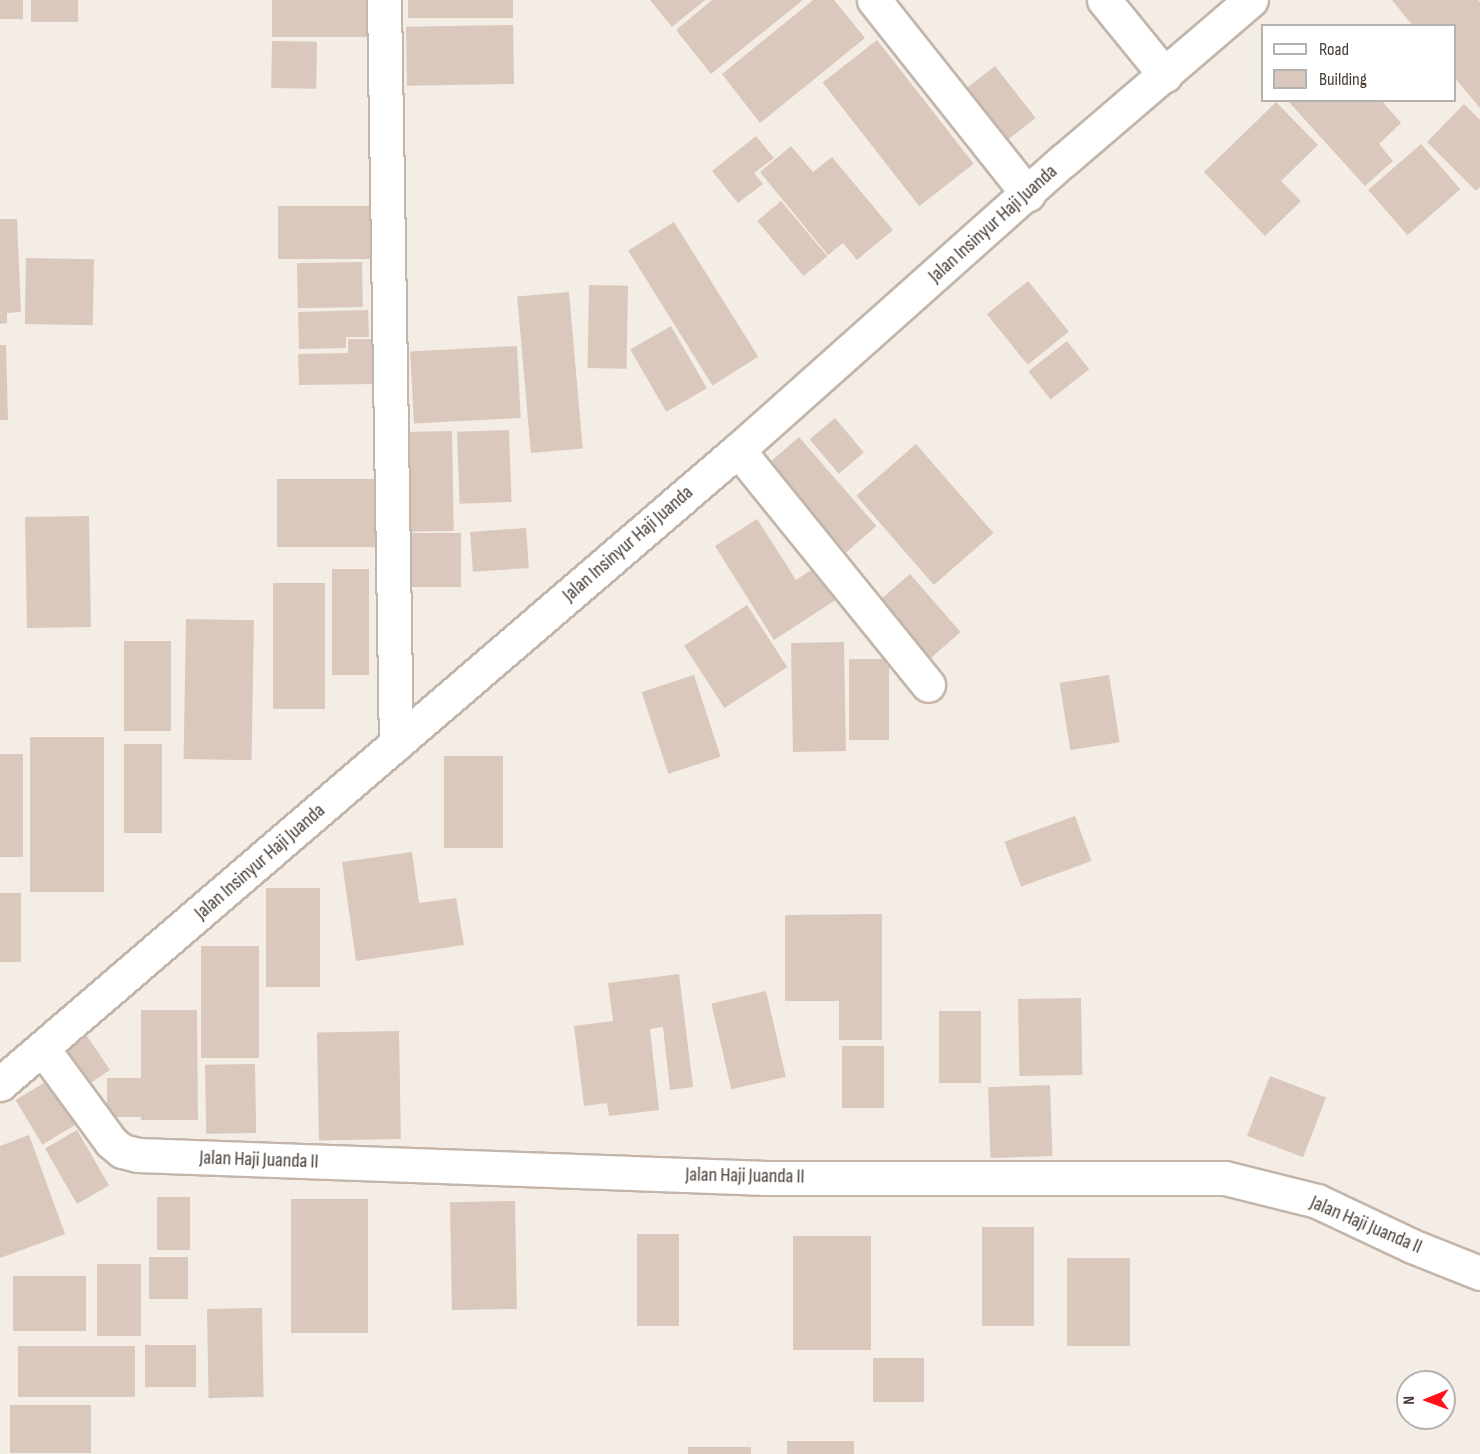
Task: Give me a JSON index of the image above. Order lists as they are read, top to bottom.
{
  "streets": {
    "street": ["Jalan Insinyur Haji Juanda", "Jalan Haji Juanda II"]
  },
  "crossings": [
    ["Jalan Insinyur Haji Juanda", "Jalan Haji Juanda II"]
  ],
  "legend": ["Road", "Building"],
  "north": "left"
}
